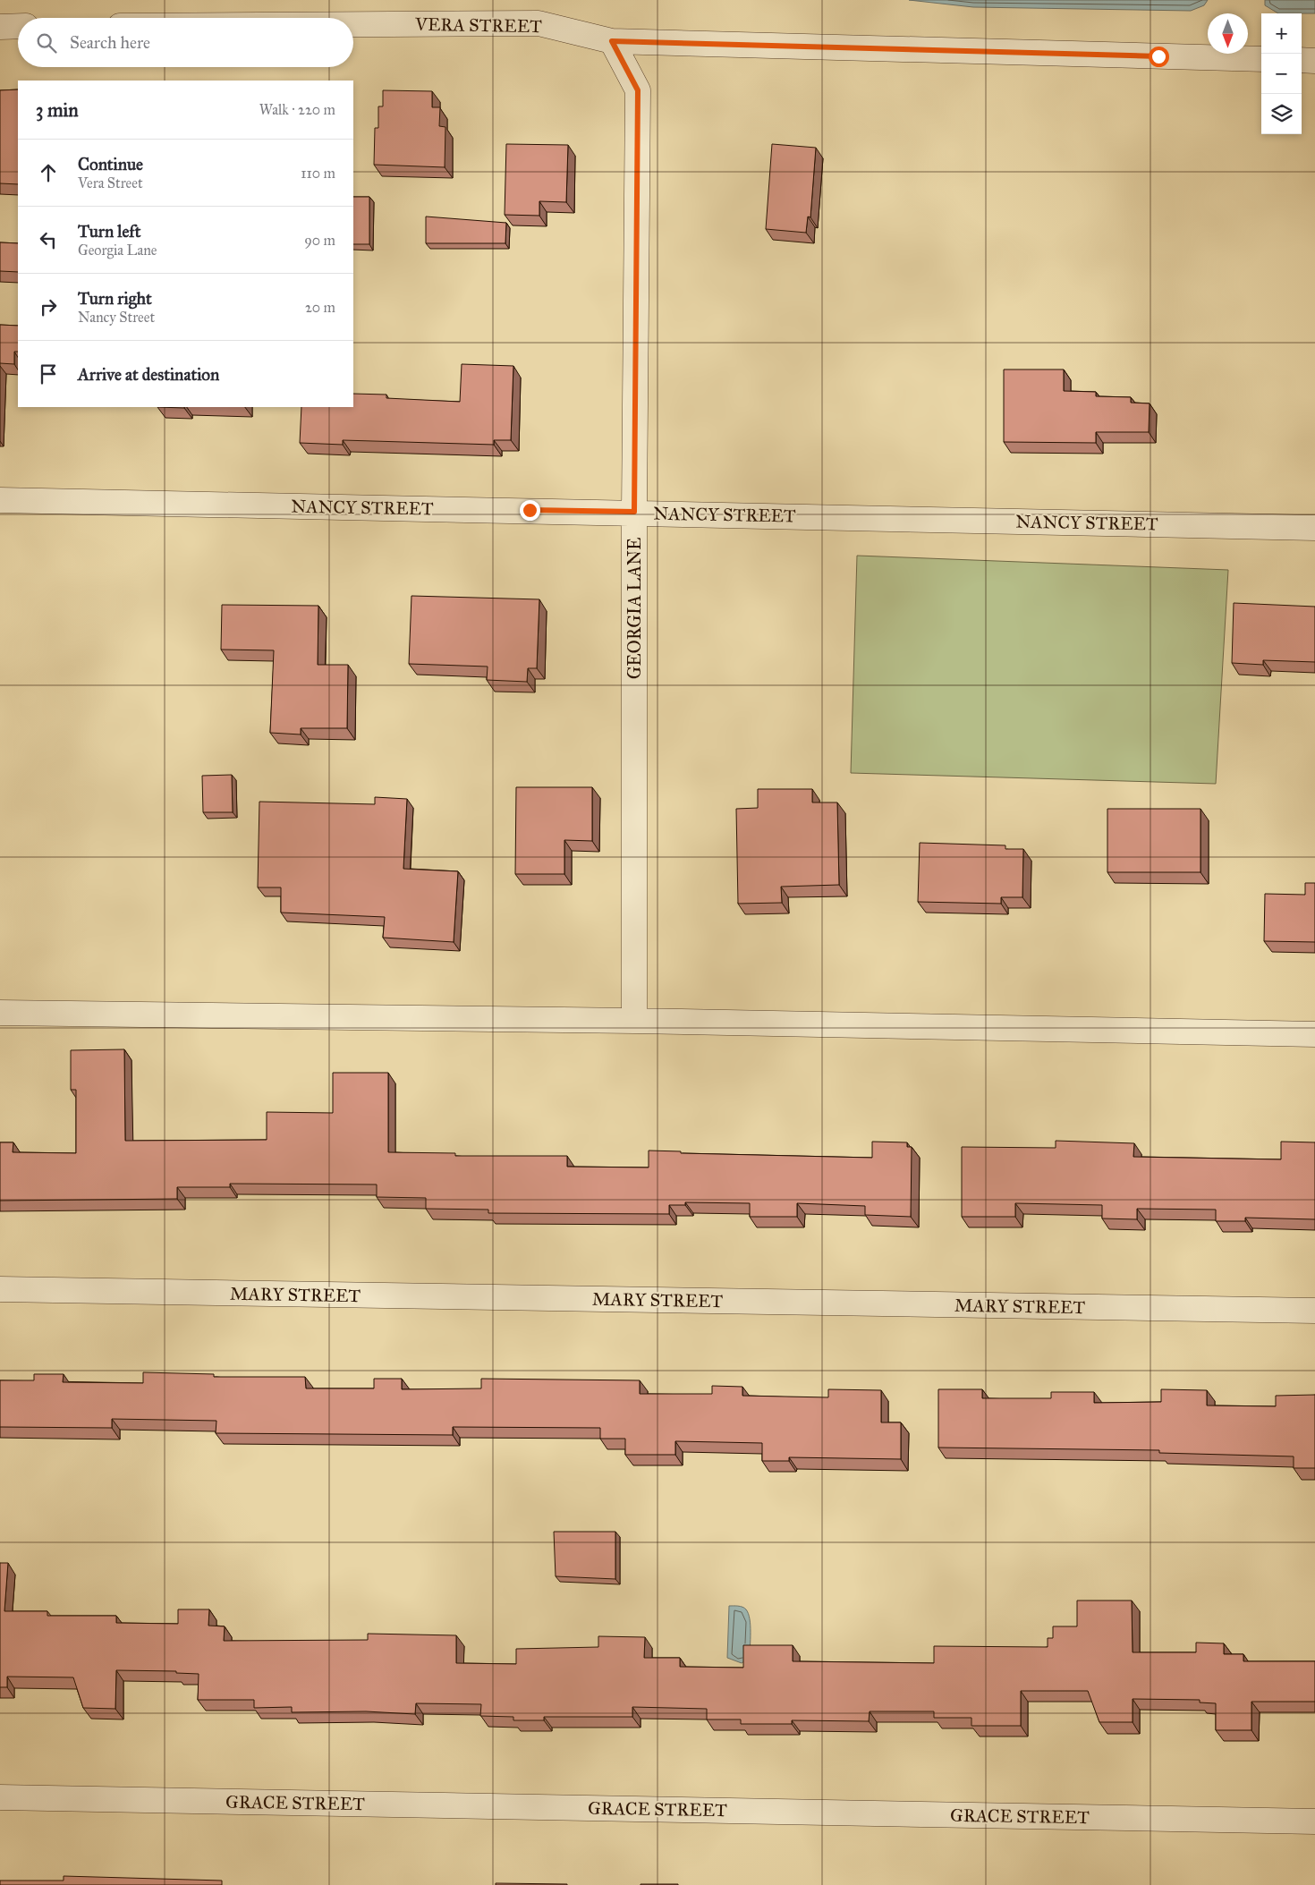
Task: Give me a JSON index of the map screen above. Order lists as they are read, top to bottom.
{
  "streets": {
    "street": [
      "VERA STREET",
      "NANCY STREET",
      "GEORGIA LANE",
      "MARY STREET",
      "GRACE STREET"
    ]
  },
  "crossings": [
    ["VERA STREET", "GEORGIA LANE"],
    ["NANCY STREET", "GEORGIA LANE"]
  ],
  "north": "bottom",
  "page": {
    "map_buttons": ["+", "−"],
    "search": "Search here",
    "heading": ["3 min", "Walk · 220 m"],
    "list": [
      ["Continue", "Vera Street", "110 m"],
      ["Turn left", "Georgia Lane", "90 m"],
      ["Turn right", "Nancy Street", "20 m"],
      "Arrive at destination"
    ]
  }
}
